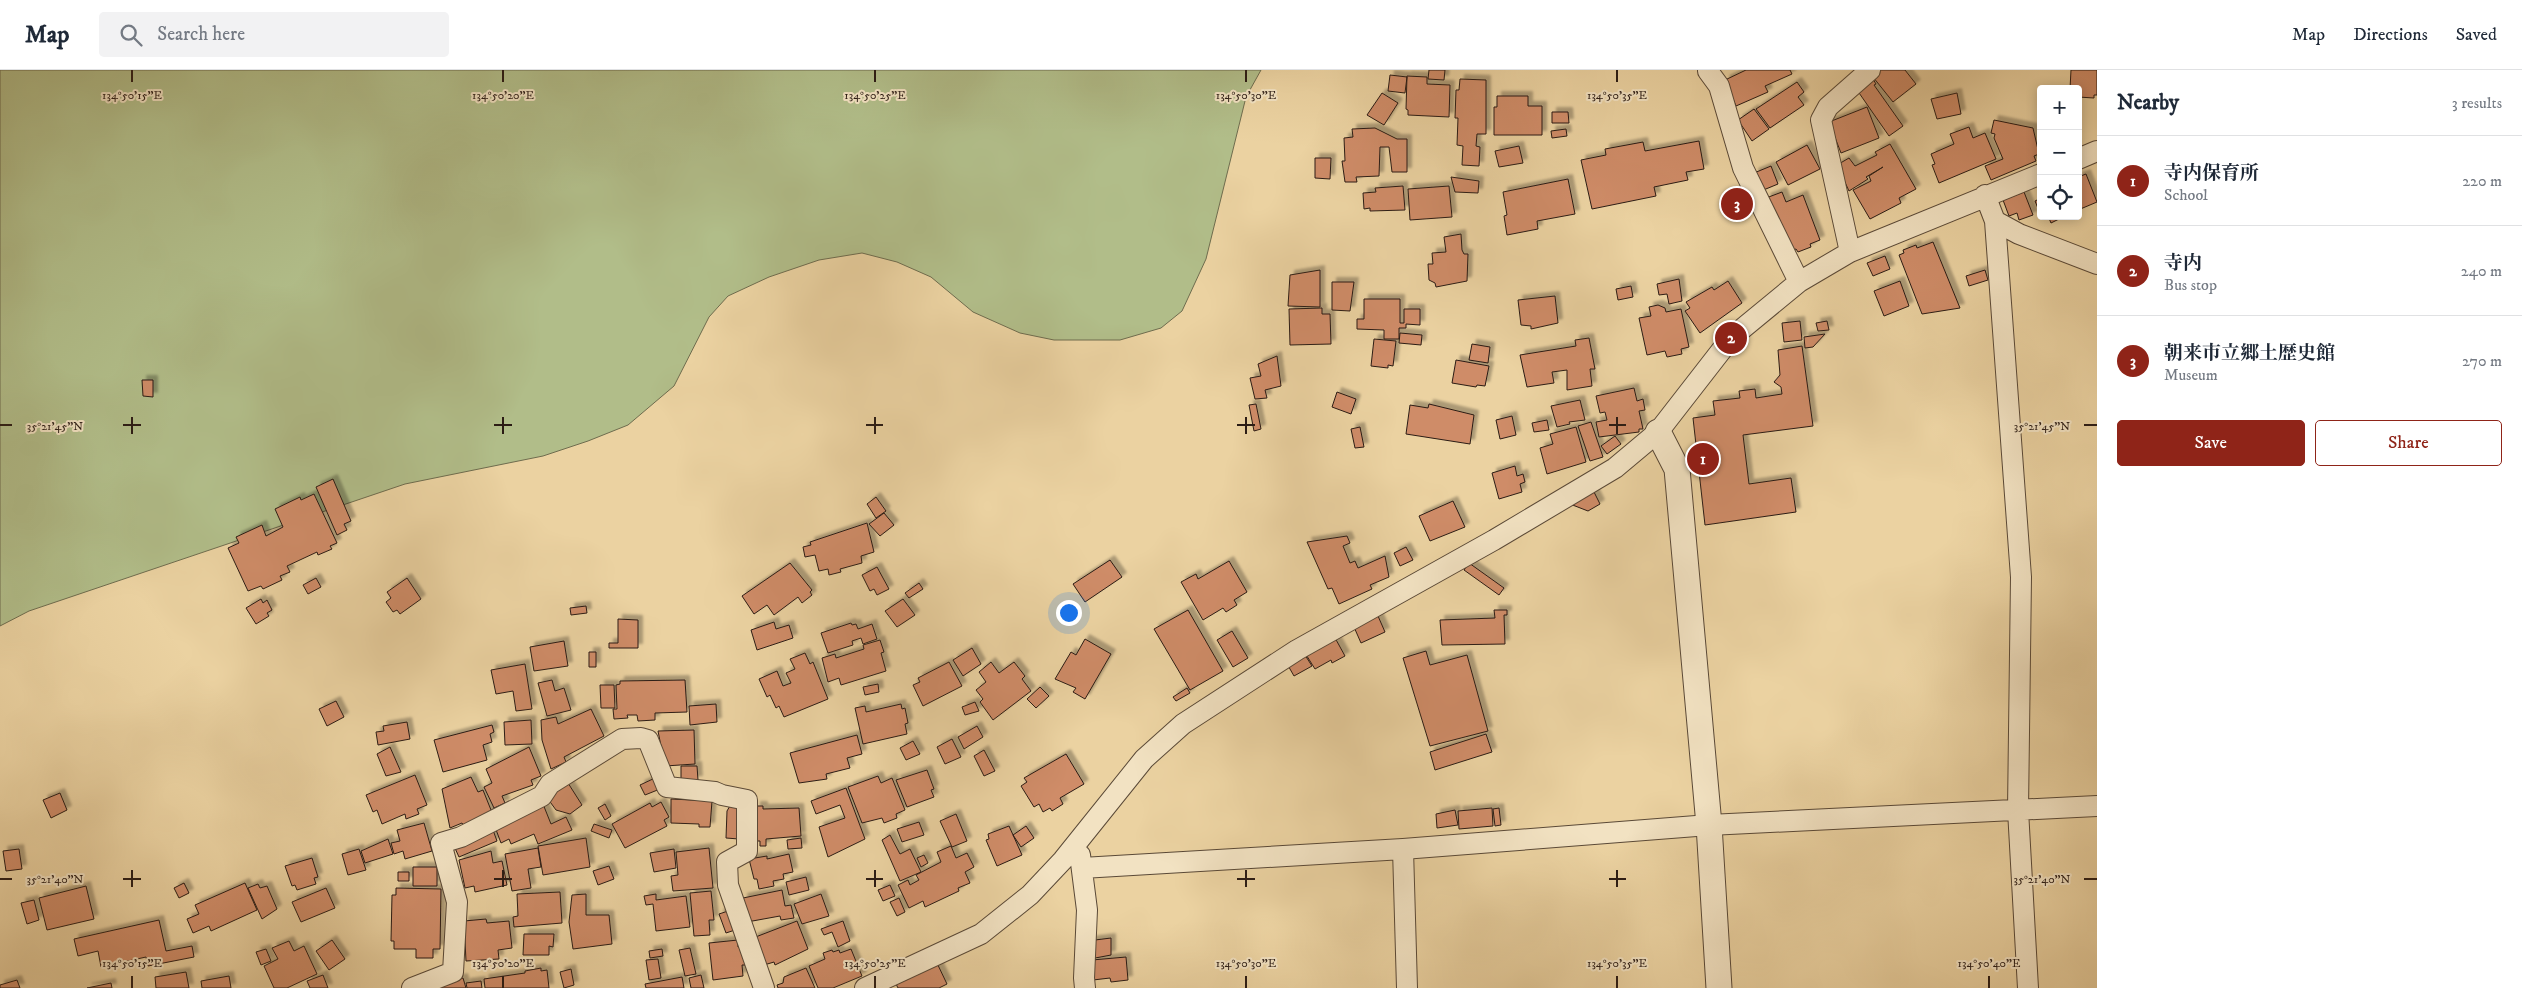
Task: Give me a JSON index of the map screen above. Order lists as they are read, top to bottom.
{
  "page": {
    "header": "Map",
    "search": "Search here",
    "nav": ["Map", "Directions", "Saved"],
    "heading": ["Nearby", "3 results"],
    "map_buttons": ["+", "−"],
    "list": [
      {
        "mark": "1",
        "name": "寺内保育所",
        "note": "School",
        "value": "220 m"
      },
      {
        "mark": "2",
        "name": "寺内",
        "note": "Bus stop",
        "value": "240 m"
      },
      {
        "mark": "3",
        "name": "朝来市立郷土歴史館",
        "note": "Museum",
        "value": "270 m"
      }
    ],
    "pins": ["3", "2", "1"],
    "buttons": ["Save", "Share"]
  },
  "coordinates": [
    "134°50'15\"E",
    "134°50'20\"E",
    "134°50'25\"E",
    "134°50'30\"E",
    "134°50'35\"E",
    "35°21'45\"N",
    "35°21'40\"N",
    "134°50'40\"E"
  ]
}
